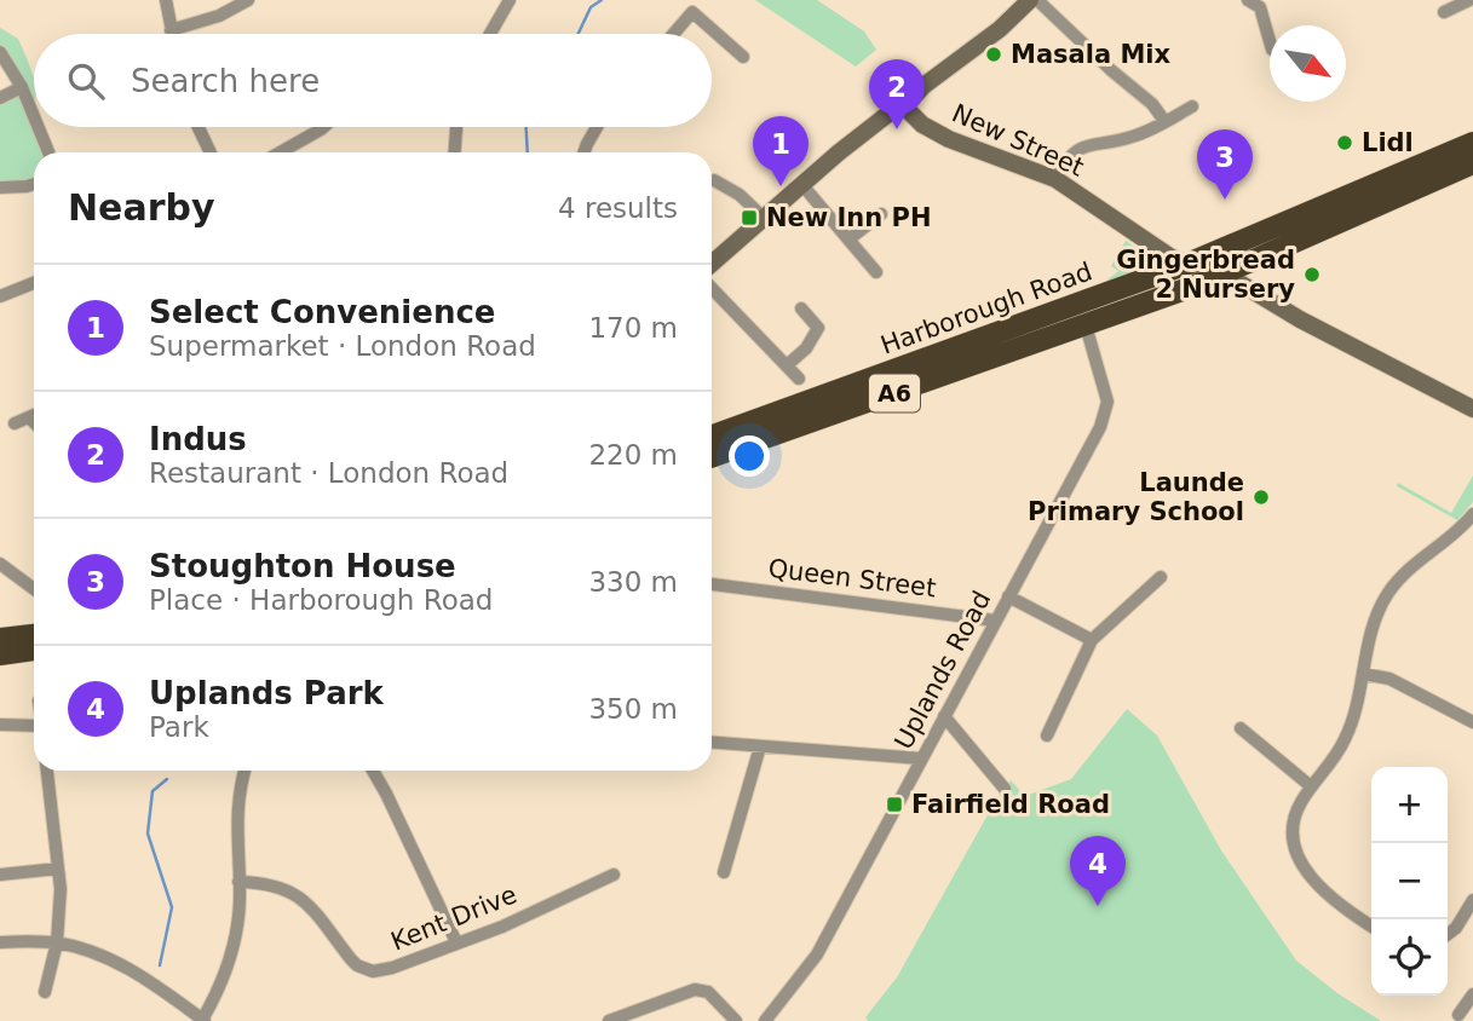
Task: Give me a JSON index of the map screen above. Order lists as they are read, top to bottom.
{
  "streets": {
    "highway": ["Harborough Road", "A6"],
    "main road": ["New Street"],
    "street": ["Queen Street", "Uplands Road", "Kent Drive"]
  },
  "crossings": [
    ["New Street", "A6"],
    ["Harborough Road", "A6"],
    ["Harborough Road", "Uplands Road"],
    ["A6", "Uplands Road"],
    ["Queen Street", "Uplands Road"]
  ],
  "places": {
    "other": [
      "Masala Mix",
      "Lidl",
      "Gingerbread 2 Nursery",
      "Launde Primary School"
    ],
    "transit": ["New Inn PH", "Fairfield Road"]
  },
  "north": "bottom right",
  "page": {
    "search": "Search here",
    "pins": [
      "2",
      "1",
      "3",
      "4"
    ],
    "heading": ["Nearby", "4 results"],
    "list": [
      {
        "mark": "1",
        "name": "Select Convenience",
        "note": "Supermarket · London Road",
        "value": "170 m"
      },
      {
        "mark": "2",
        "name": "Indus",
        "note": "Restaurant · London Road",
        "value": "220 m"
      },
      {
        "mark": "3",
        "name": "Stoughton House",
        "note": "Place · Harborough Road",
        "value": "330 m"
      },
      {
        "mark": "4",
        "name": "Uplands Park",
        "note": "Park",
        "value": "350 m"
      }
    ],
    "map_buttons": ["+", "−"]
  }
}
